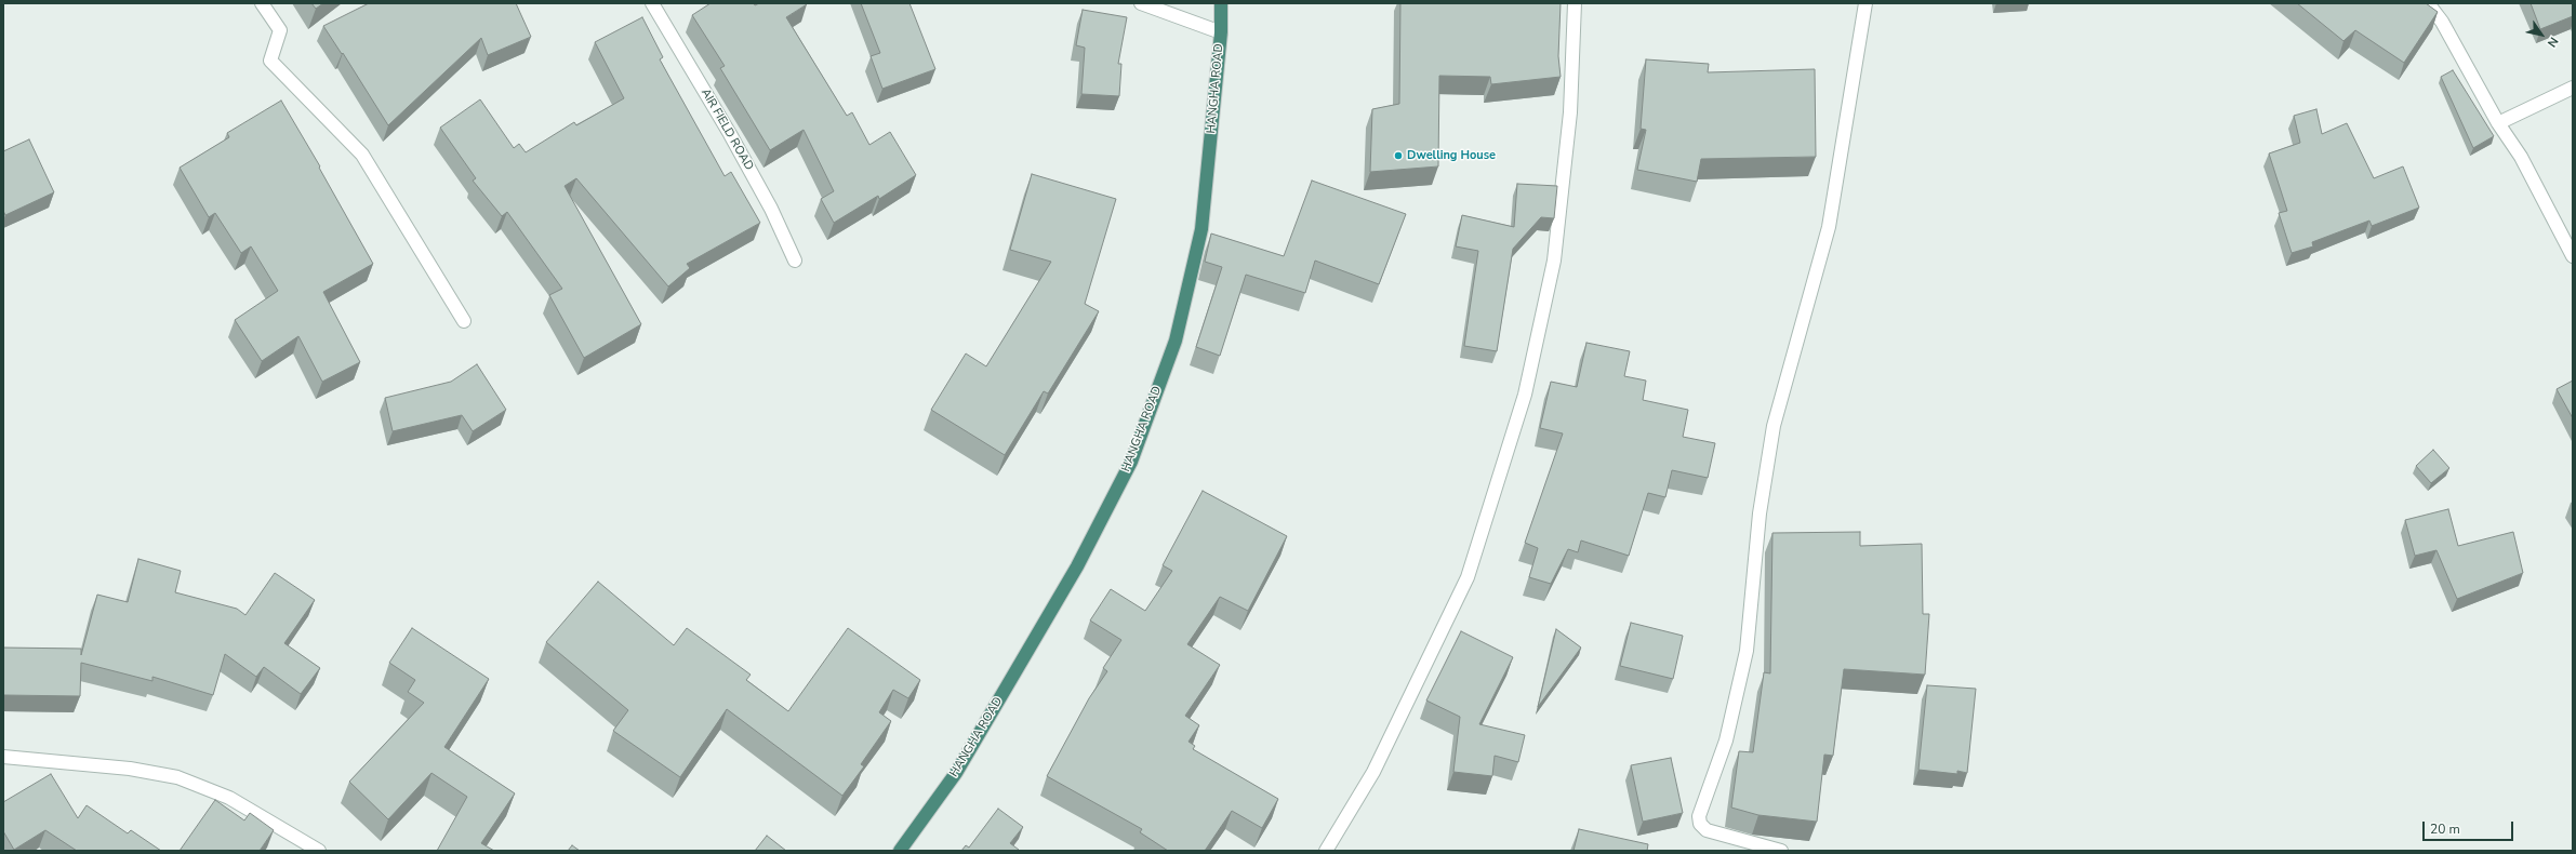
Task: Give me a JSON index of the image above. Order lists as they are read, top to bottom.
{
  "streets": {
    "highway": ["HANGHA ROAD"],
    "street": ["AIR FIELD ROAD"]
  },
  "places": ["Dwelling House"],
  "scale_bar": "20 m",
  "north": "bottom right"
}
